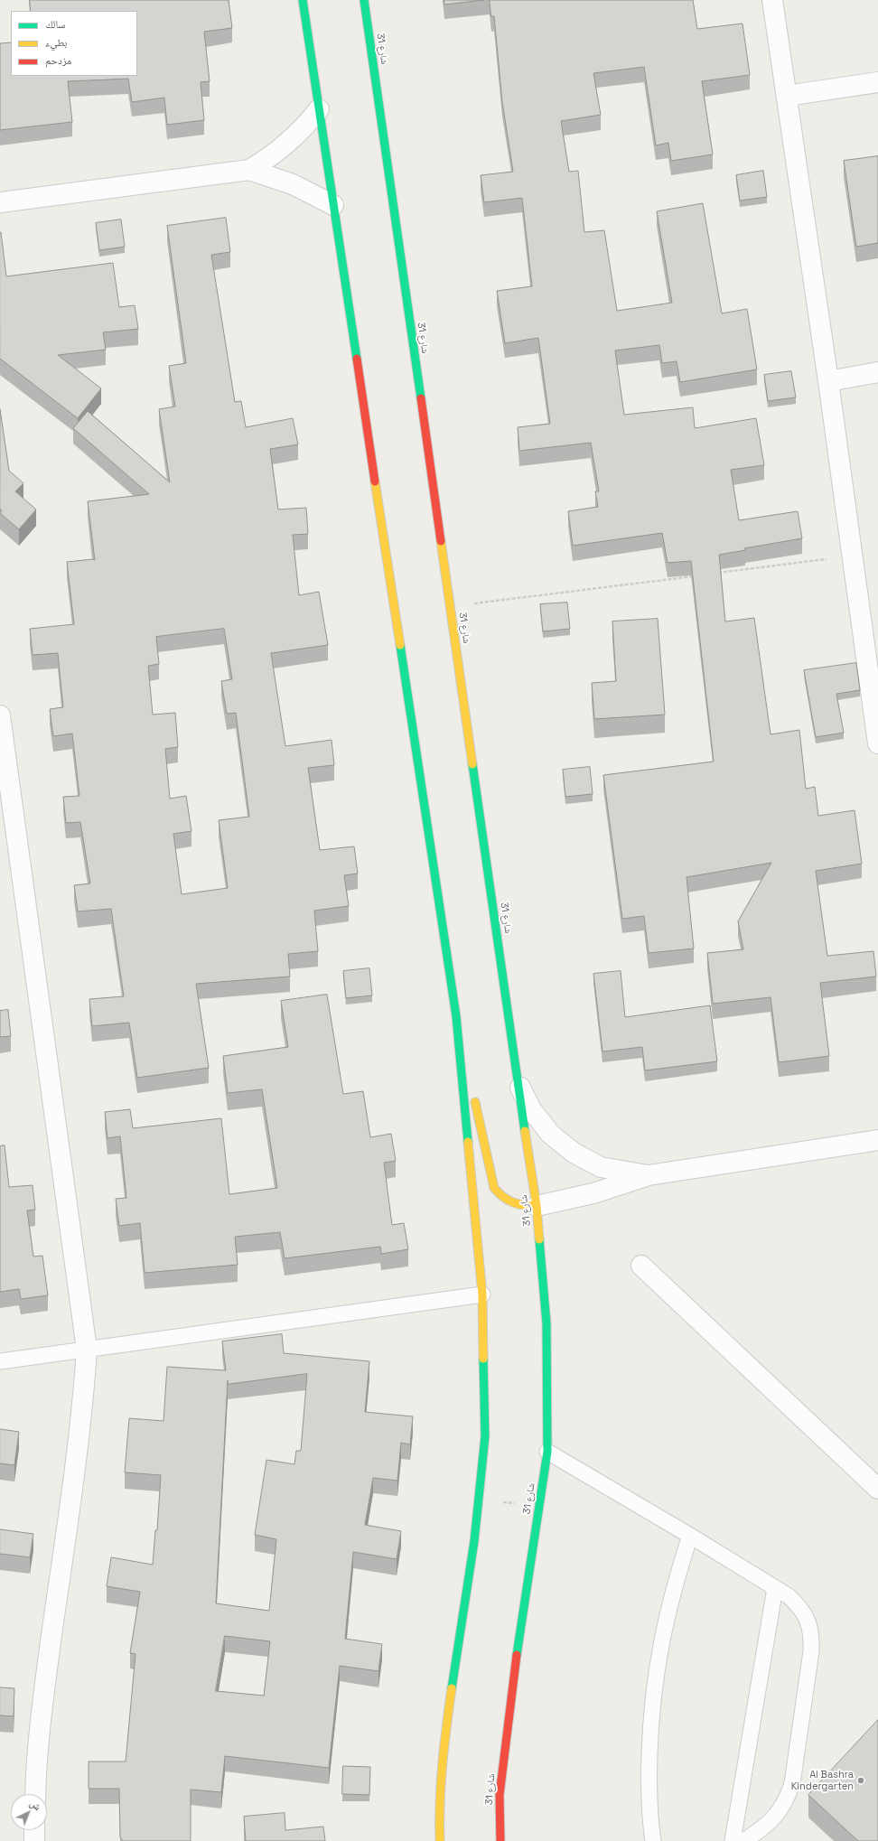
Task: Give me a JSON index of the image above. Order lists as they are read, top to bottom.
{
  "streets": {
    "street": ["شارع 31"]
  },
  "places": ["Al Bashra Kindergarten"],
  "legend": ["سالك", "بطيء", "مزدحم"],
  "north": "top right"
}
